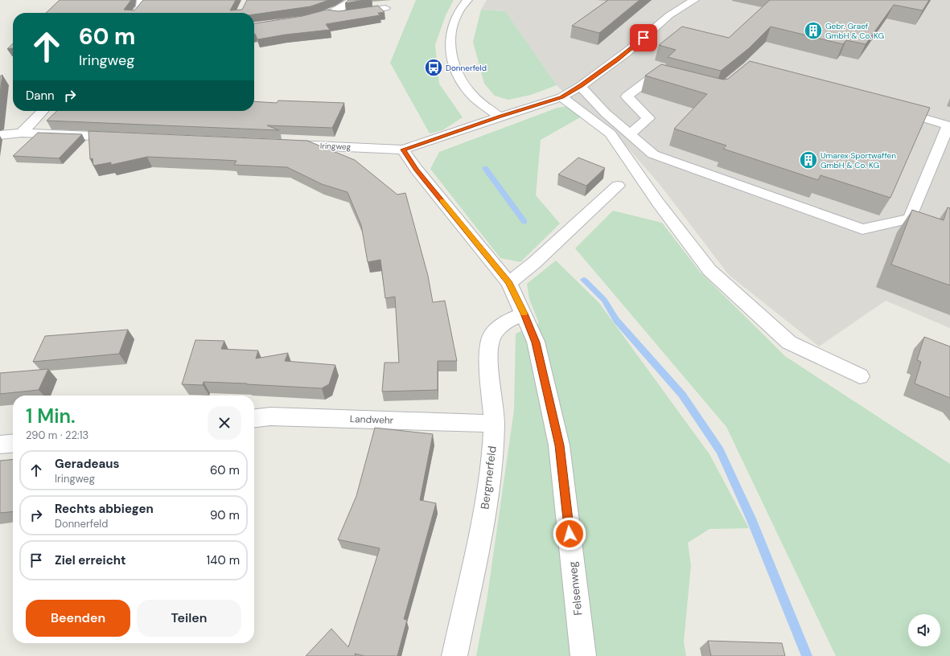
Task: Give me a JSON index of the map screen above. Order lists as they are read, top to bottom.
{
  "streets": {
    "street": [
      "Iringweg",
      "Landwehr",
      "Bergmerfeld",
      "Felsenweg"
    ]
  },
  "crossings": [
    ["Landwehr", "Bergmerfeld"],
    ["Bergmerfeld", "Felsenweg"]
  ],
  "places": {
    "building": ["Gebr. Graef GmbH & Co. KG", "Umarex Sportwaffen GmbH & Co. KG"],
    "bus stop": ["Donnerfeld"]
  },
  "page": {
    "turn": ["60 m", "Iringweg"],
    "then": "Dann",
    "heading": ["1 Min.", "290 m · 22:13"],
    "list": [
      {
        "name": "Geradeaus",
        "note": "Iringweg",
        "value": "60 m"
      },
      {
        "name": "Rechts abbiegen",
        "note": "Donnerfeld",
        "value": "90 m"
      },
      {
        "name": "Ziel erreicht",
        "value": "140 m"
      }
    ],
    "buttons": ["Beenden", "Teilen"]
  }
}
